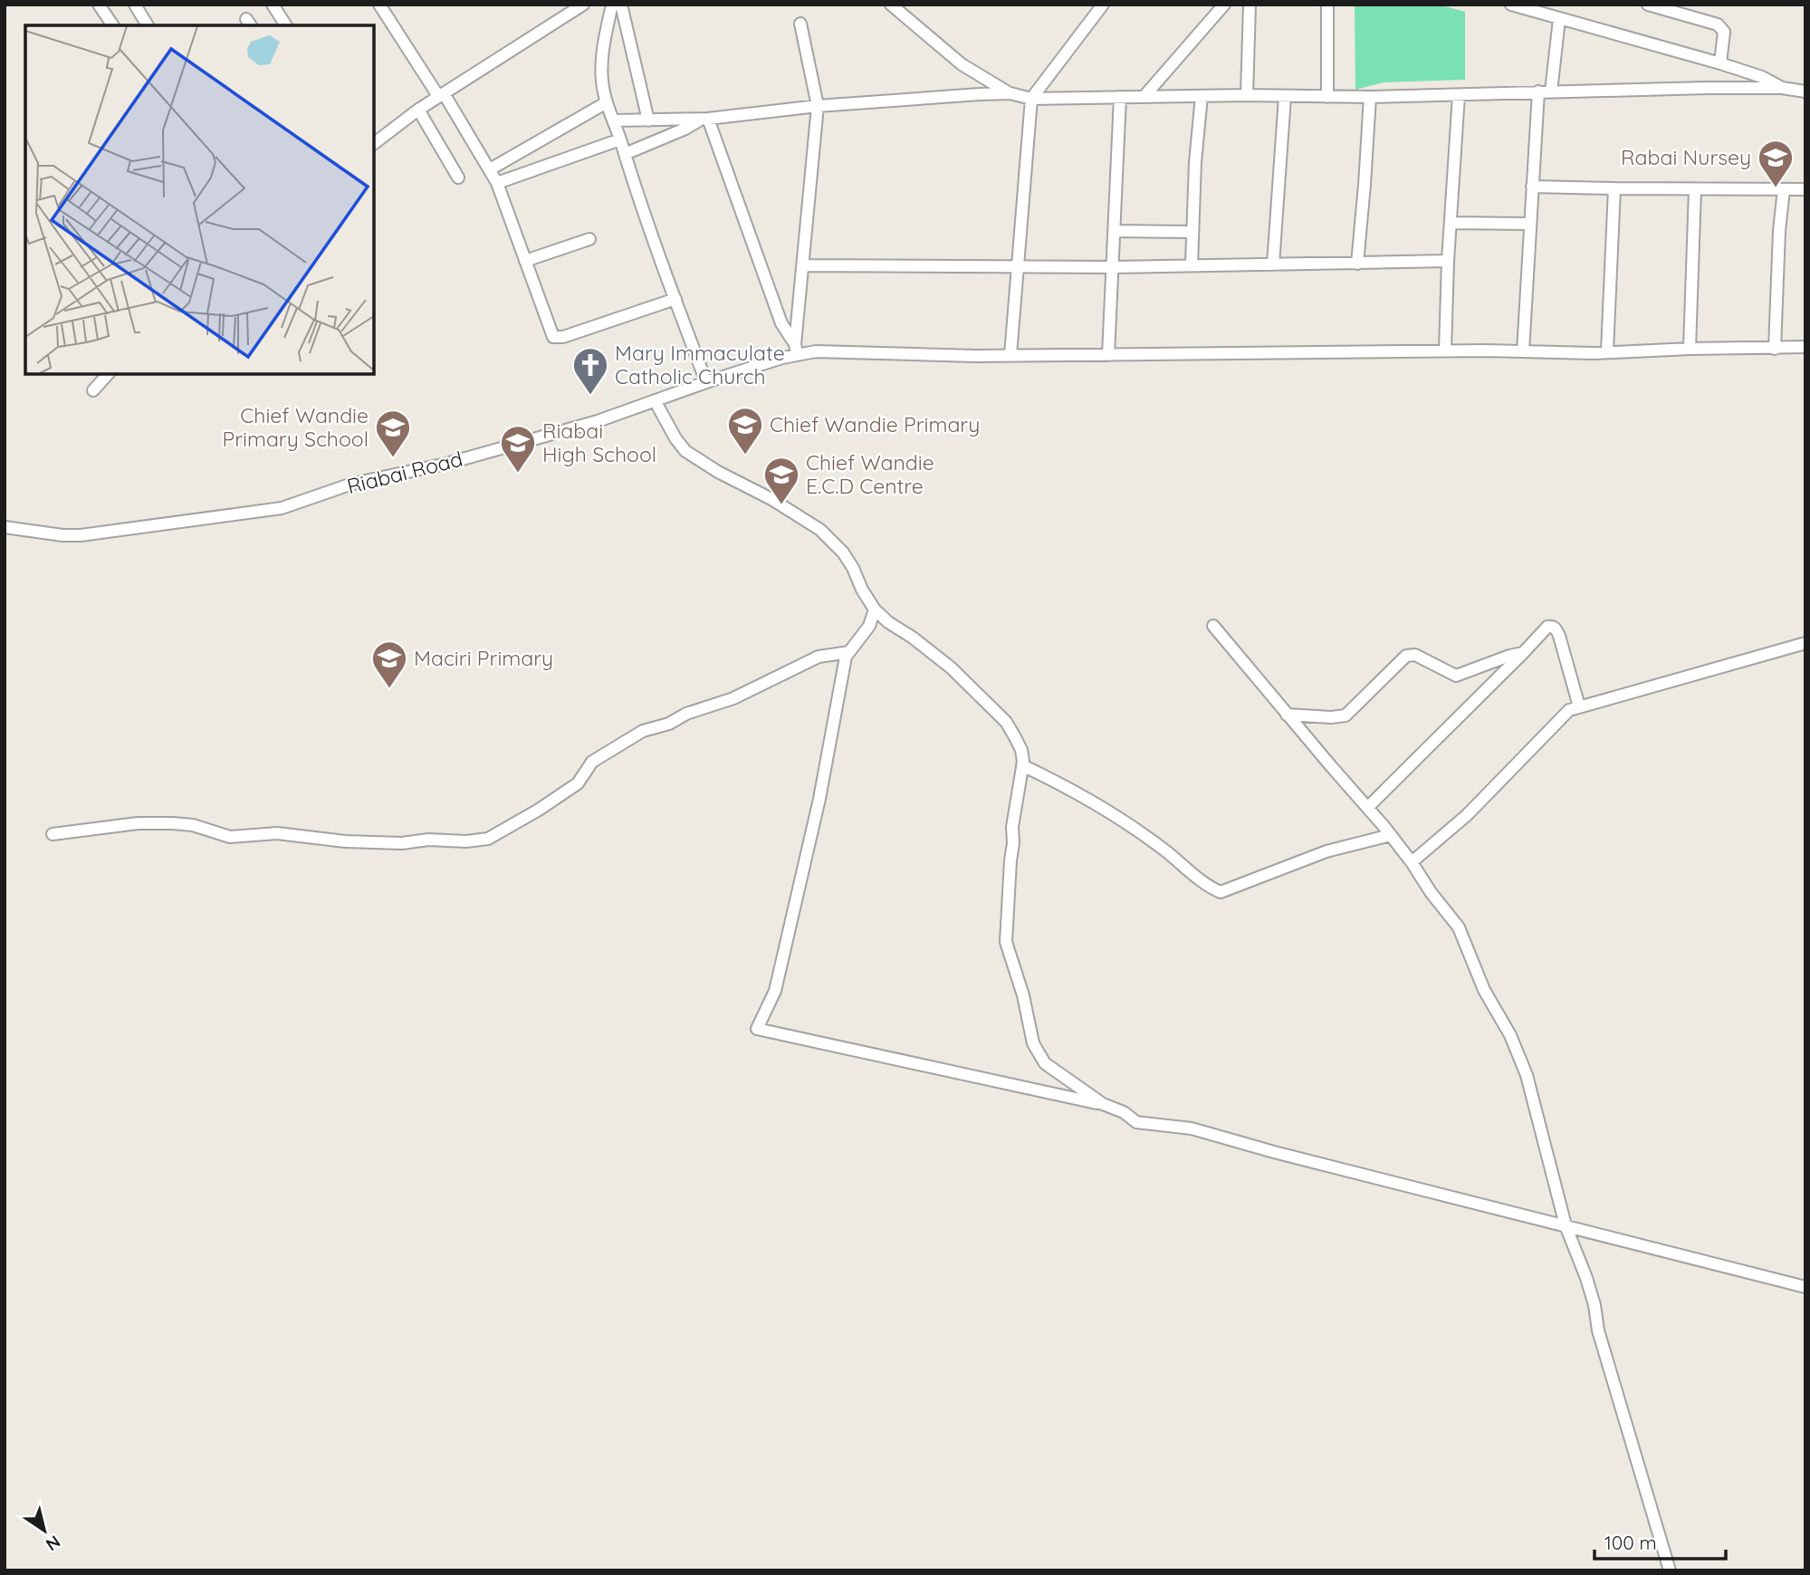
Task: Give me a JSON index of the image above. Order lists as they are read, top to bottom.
{
  "streets": {
    "street": ["Riabai Road"]
  },
  "places": {
    "school or university": [
      "Rabai Nursey",
      "Chief Wandie Primary",
      "Chief Wandie Primary School",
      "Riabai High School",
      "Chief Wandie E.C.D Centre",
      "Maciri Primary"
    ],
    "church": ["Mary Immaculate Catholic Church"]
  },
  "scale_bar": "100 m",
  "north": "bottom right"
}
